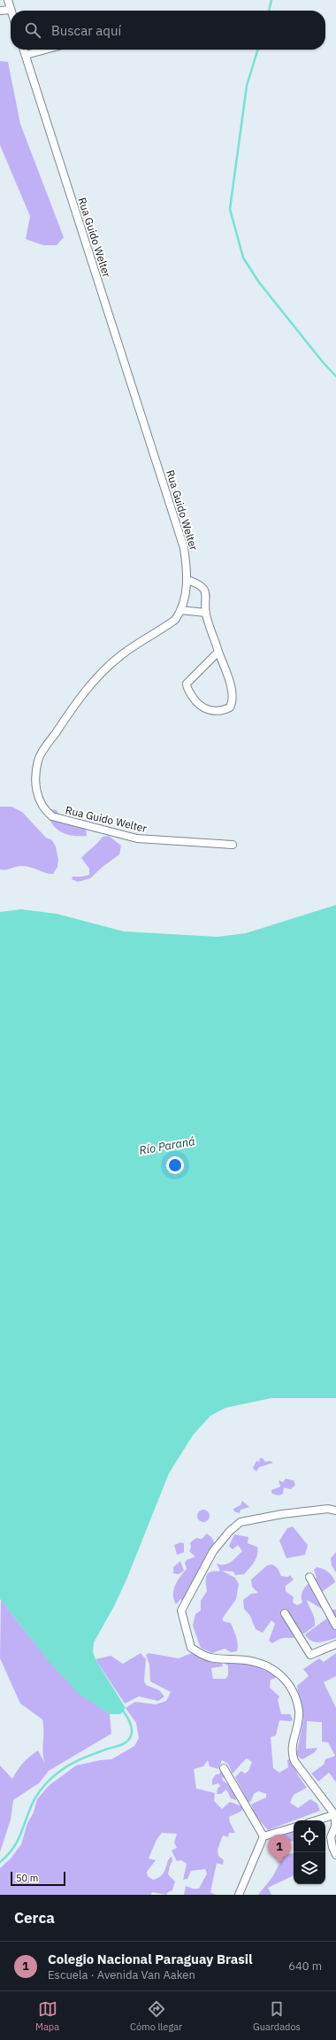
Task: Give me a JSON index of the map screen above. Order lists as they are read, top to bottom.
{
  "streets": {
    "street": ["Rua Guido Welter"]
  },
  "water": ["Río Paraná"],
  "scale_bar": "50 m",
  "page": {
    "search": "Buscar aquí",
    "pins": "1",
    "scale": "50 m",
    "heading": "Cerca",
    "list": [
      {
        "mark": "1",
        "name": "Colegio Nacional Paraguay Brasil",
        "note": "Escuela · Avenida Van Aaken",
        "value": "640 m"
      }
    ],
    "nav": ["Mapa", "Cómo llegar", "Guardados"]
  }
}
